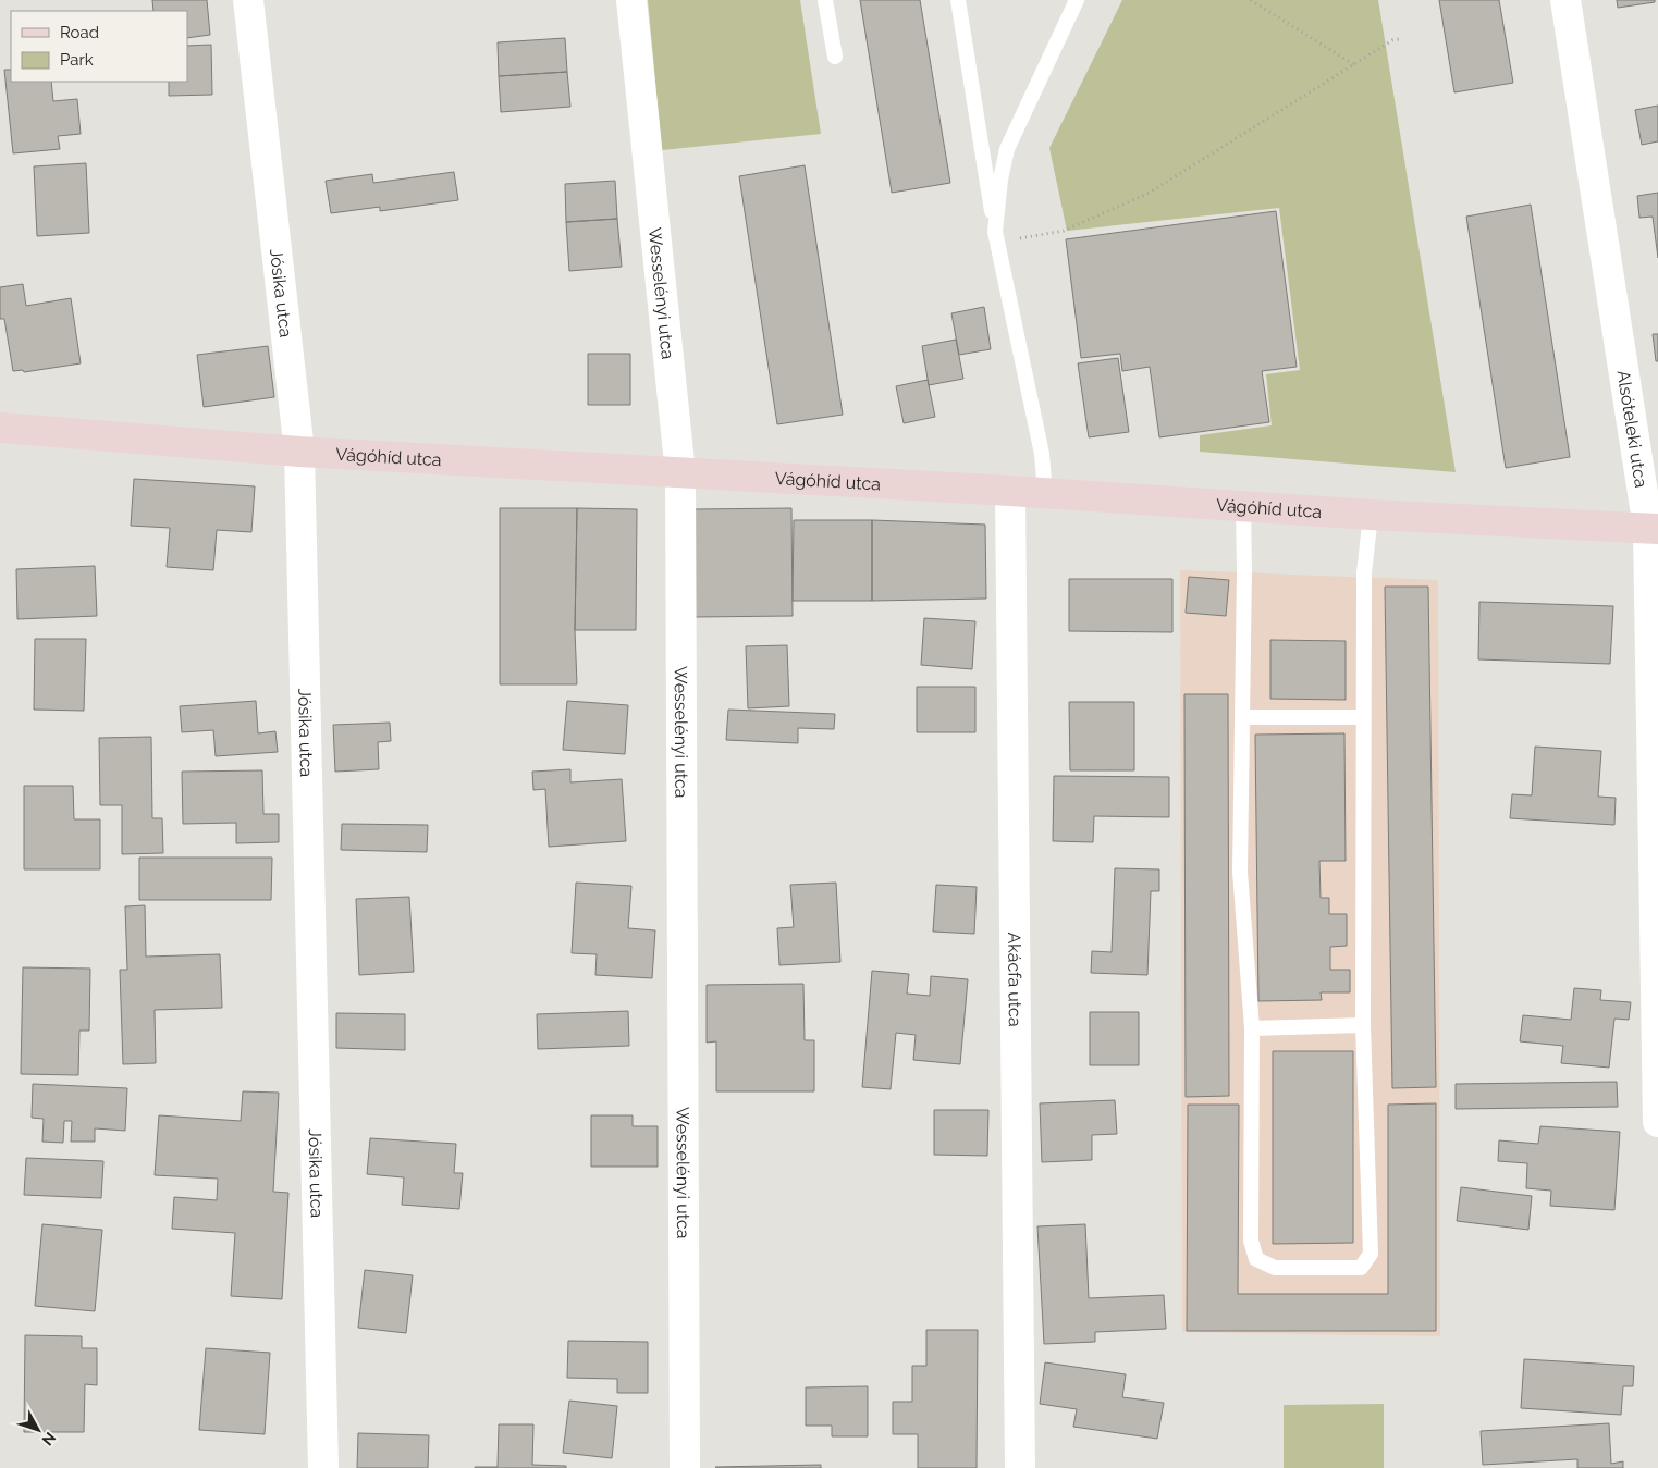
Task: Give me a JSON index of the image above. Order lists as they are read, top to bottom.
{
  "streets": {
    "street": [
      "Jósika utca",
      "Wesselényi utca",
      "Alsóteleki utca",
      "Vágóhíd utca",
      "Akácfa utca"
    ]
  },
  "crossings": [
    ["Jósika utca", "Vágóhíd utca"],
    ["Wesselényi utca", "Vágóhíd utca"],
    ["Alsóteleki utca", "Vágóhíd utca"],
    ["Vágóhíd utca", "Akácfa utca"]
  ],
  "legend": ["Road", "Park"],
  "north": "bottom right"
}
